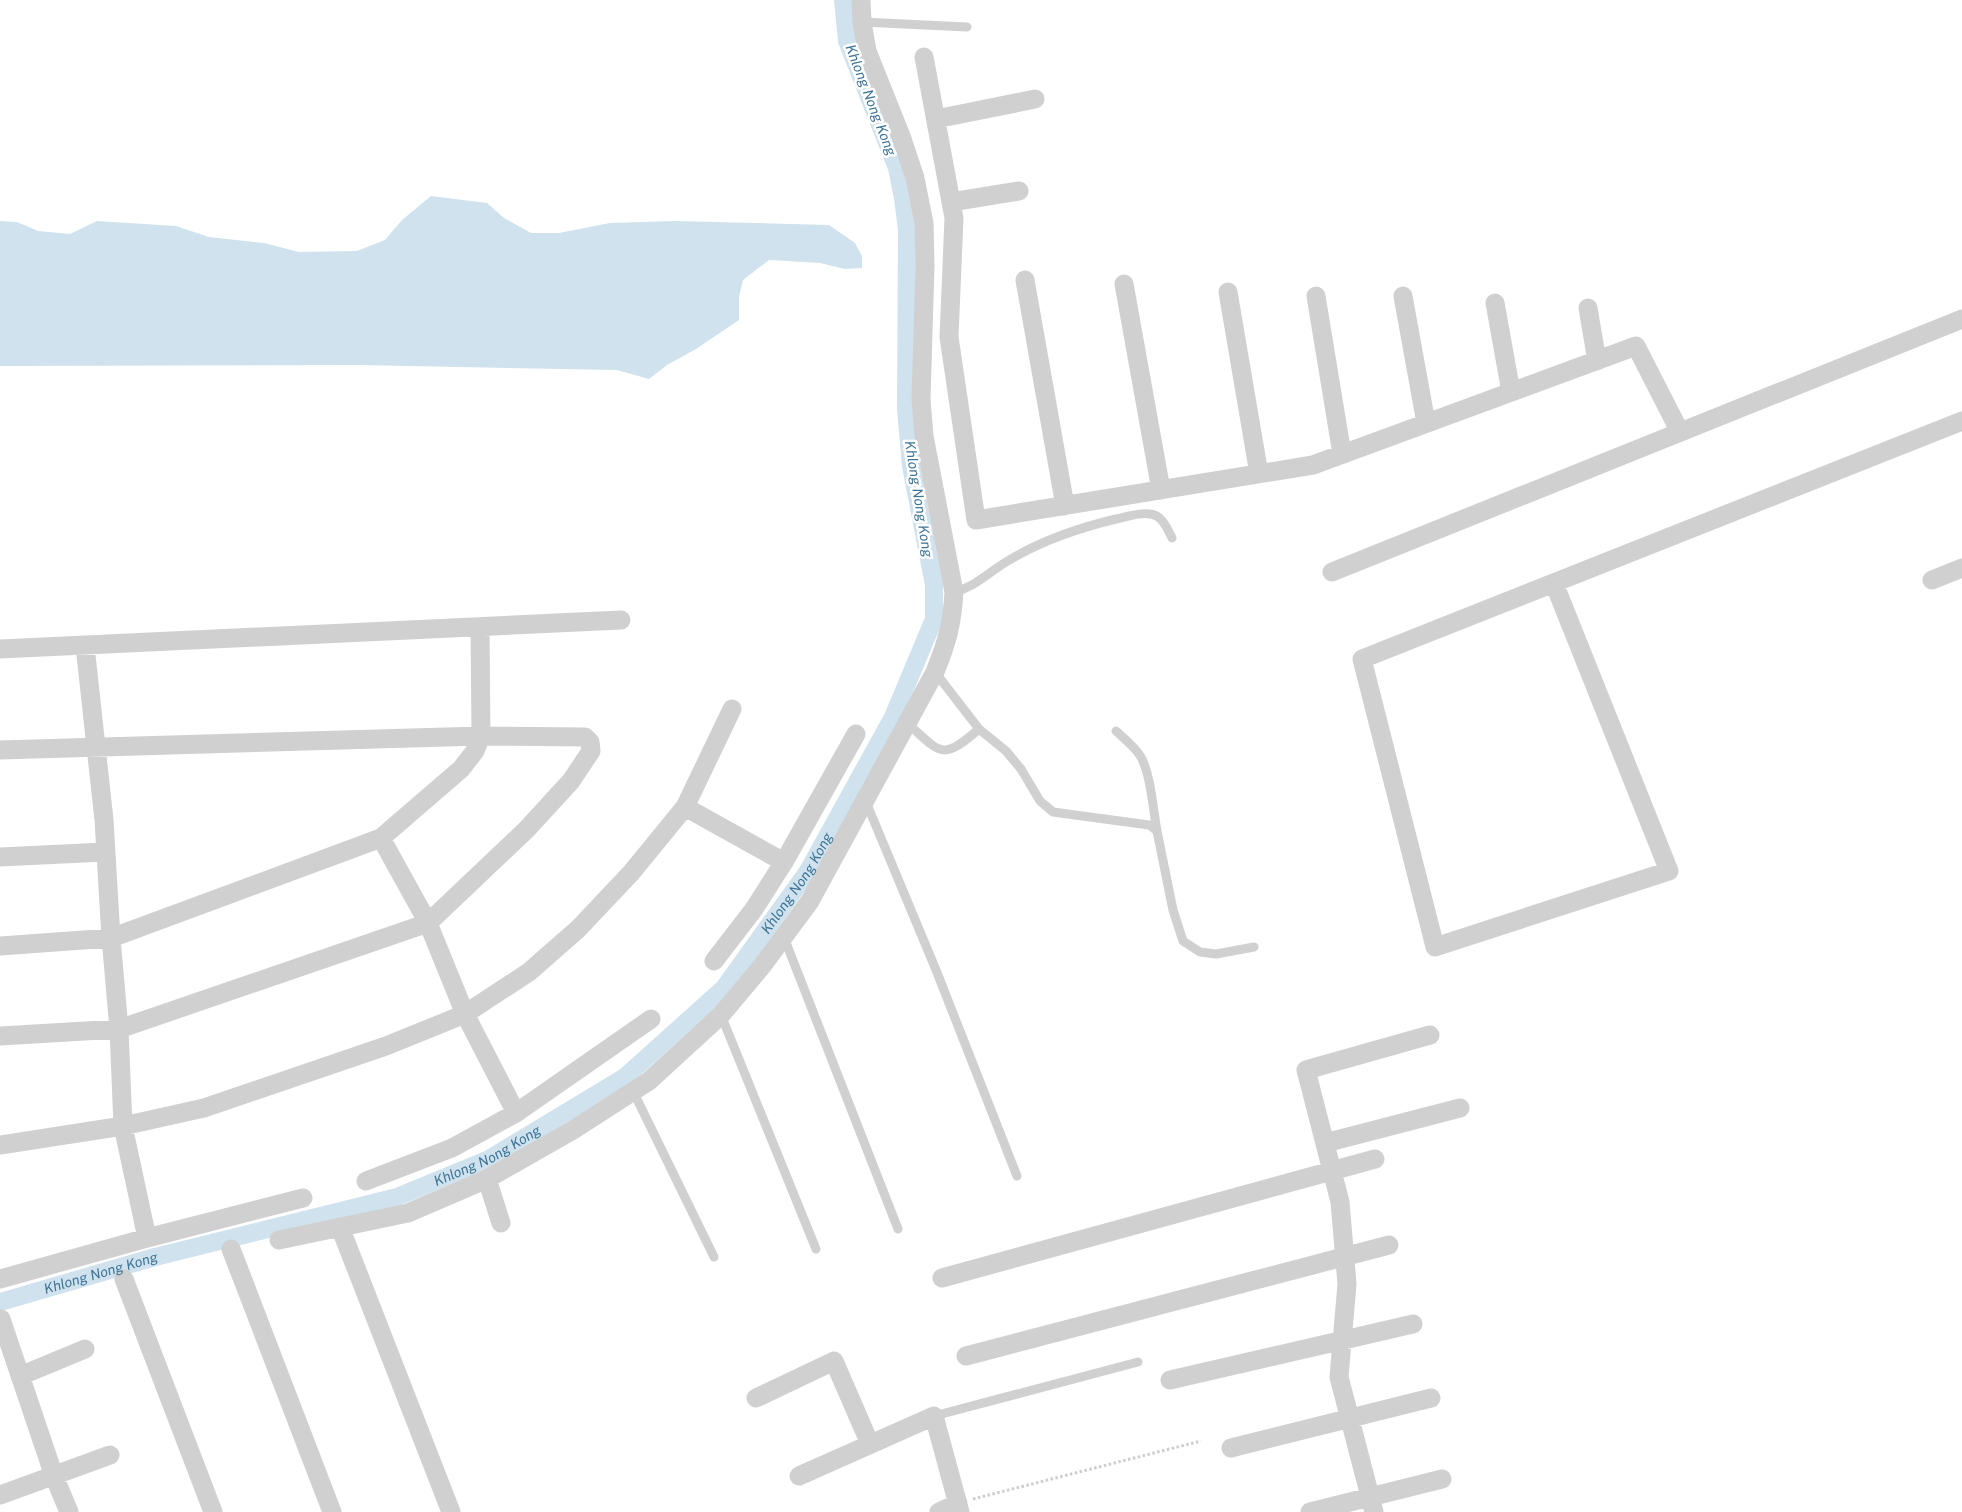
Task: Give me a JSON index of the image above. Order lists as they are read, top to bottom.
{
  "water": ["Khlong Nong Kong"]
}
